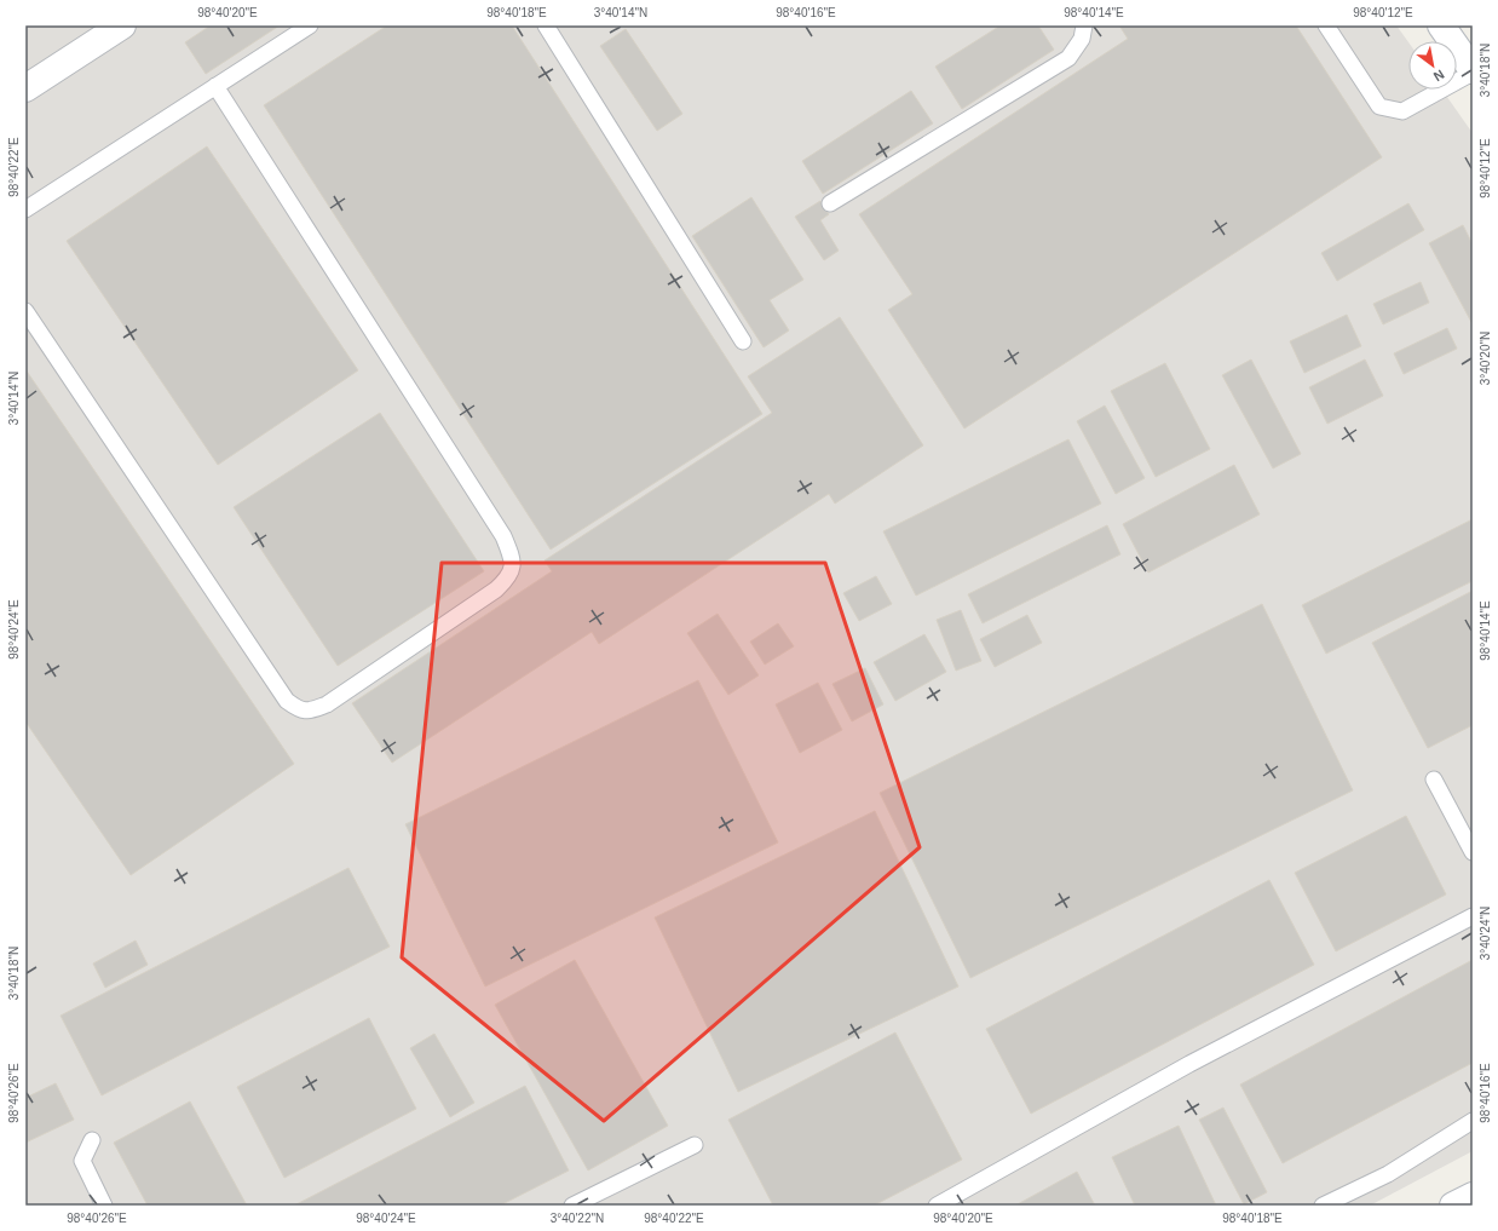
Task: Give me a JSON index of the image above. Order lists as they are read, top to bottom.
{
  "north": "bottom right",
  "coordinates": [
    "98°40'20\"E",
    "98°40'18\"E",
    "3°40'14\"N",
    "98°40'16\"E",
    "98°40'14\"E",
    "98°40'12\"E",
    "3°40'18\"N",
    "98°40'22\"E",
    "3°40'20\"N",
    "98°40'24\"E",
    "3°40'24\"N",
    "98°40'26\"E",
    "3°40'22\"N"
  ]
}
